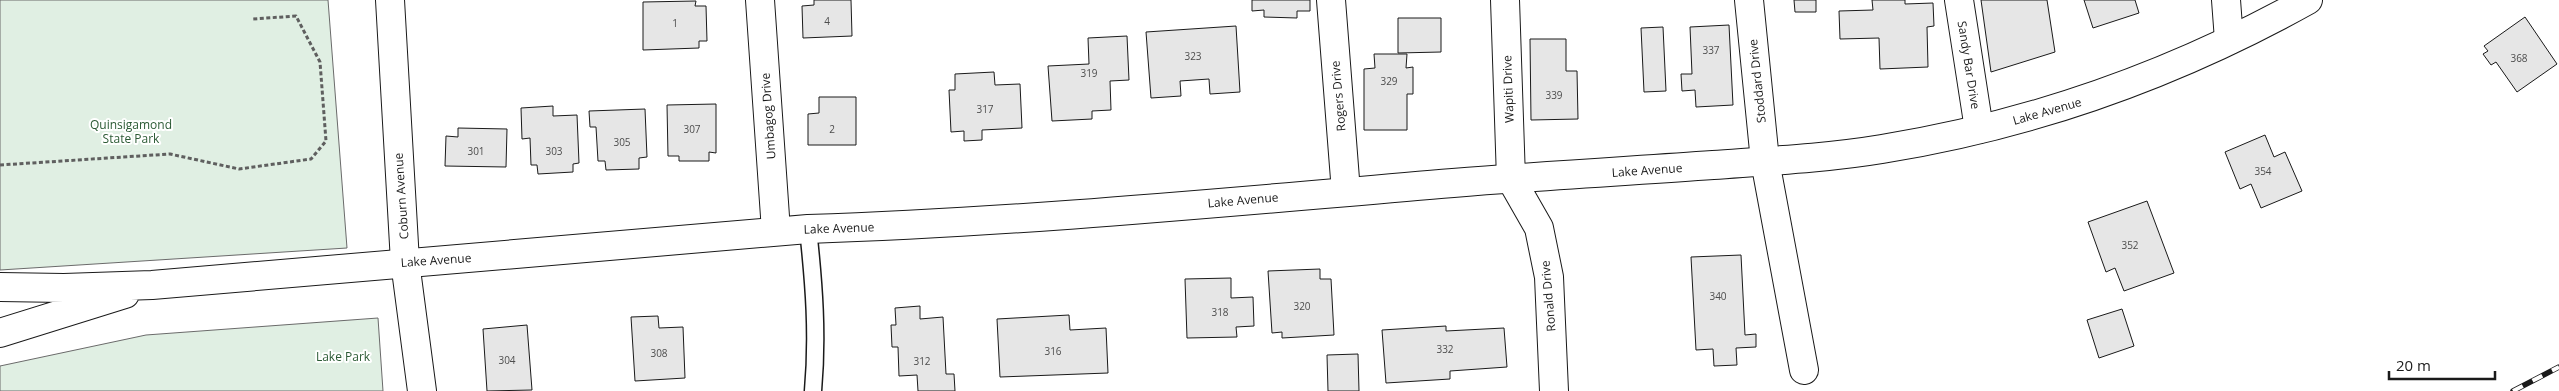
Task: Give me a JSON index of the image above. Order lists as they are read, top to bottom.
{
  "streets": {
    "main road": [
      "Sandy Bar Drive",
      "Stoddard Drive",
      "Wapiti Drive",
      "Rogers Drive",
      "Lake Avenue",
      "Umbagog Drive",
      "Coburn Avenue",
      "Ronald Drive"
    ]
  },
  "crossings": [
    ["Sandy Bar Drive", "Lake Avenue"],
    ["Stoddard Drive", "Lake Avenue"],
    ["Wapiti Drive", "Lake Avenue"],
    ["Wapiti Drive", "Ronald Drive"],
    ["Rogers Drive", "Lake Avenue"],
    ["Lake Avenue", "Umbagog Drive"],
    ["Lake Avenue", "Coburn Avenue"],
    ["Lake Avenue", "Ronald Drive"]
  ],
  "parks": ["Quinsigamond State Park", "Lake Park"],
  "house_numbers": [
    "4",
    "1",
    "337",
    "323",
    "368",
    "319",
    "329",
    "339",
    "317",
    "307",
    "2",
    "305",
    "301",
    "303",
    "354",
    "352",
    "340",
    "320",
    "318",
    "332",
    "316",
    "308",
    "304",
    "312"
  ],
  "scale_bar": "20 m"
}
